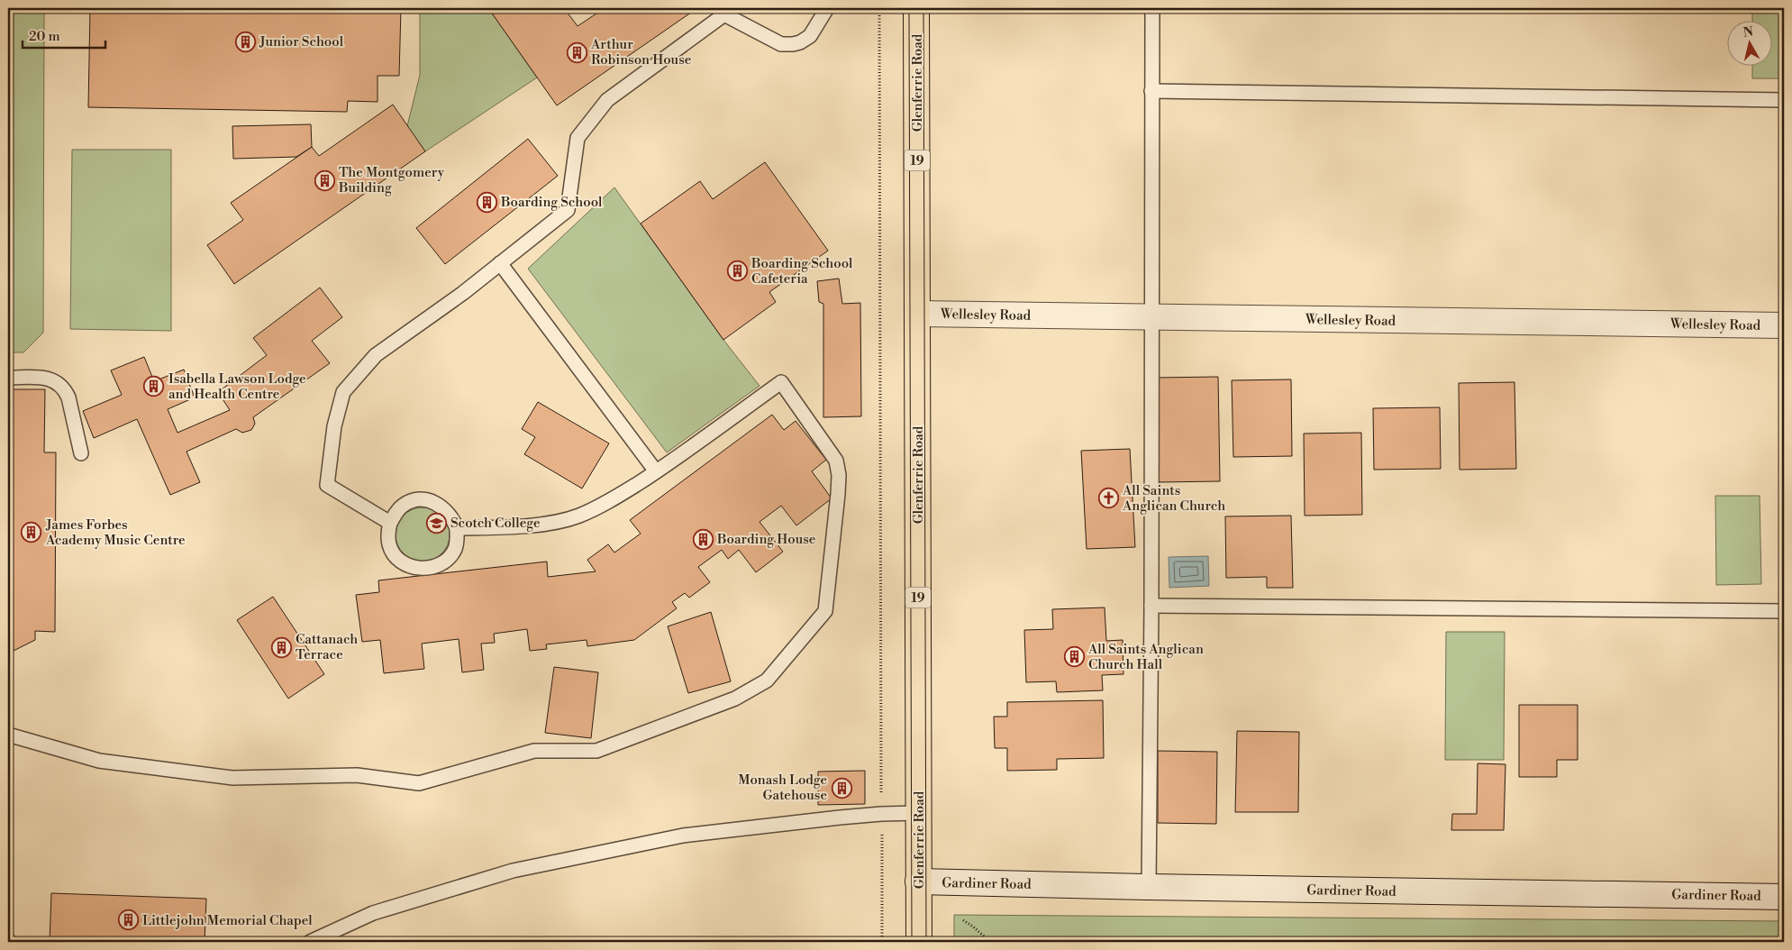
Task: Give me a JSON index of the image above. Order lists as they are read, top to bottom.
{
  "streets": {
    "main road": ["Glenferrie Road", "19"],
    "street": ["Wellesley Road", "Gardiner Road"]
  },
  "crossings": [
    ["Glenferrie Road", "Wellesley Road"],
    ["Glenferrie Road", "Gardiner Road"]
  ],
  "places": {
    "building": [
      "Junior School",
      "Arthur Robinson House",
      "The Montgomery Building",
      "Boarding School",
      "Boarding School Cafeteria",
      "Isabella Lawson Lodge and Health Centre",
      "James Forbes Academy Music Centre",
      "Boarding House",
      "Cattanach Terrace",
      "All Saints Anglican Church Hall",
      "Monash Lodge Gatehouse",
      "Littlejohn Memorial Chapel"
    ],
    "church": ["All Saints Anglican Church"],
    "school or university": ["Scotch College"]
  },
  "scale_bar": "20 m",
  "north": "top"
}
